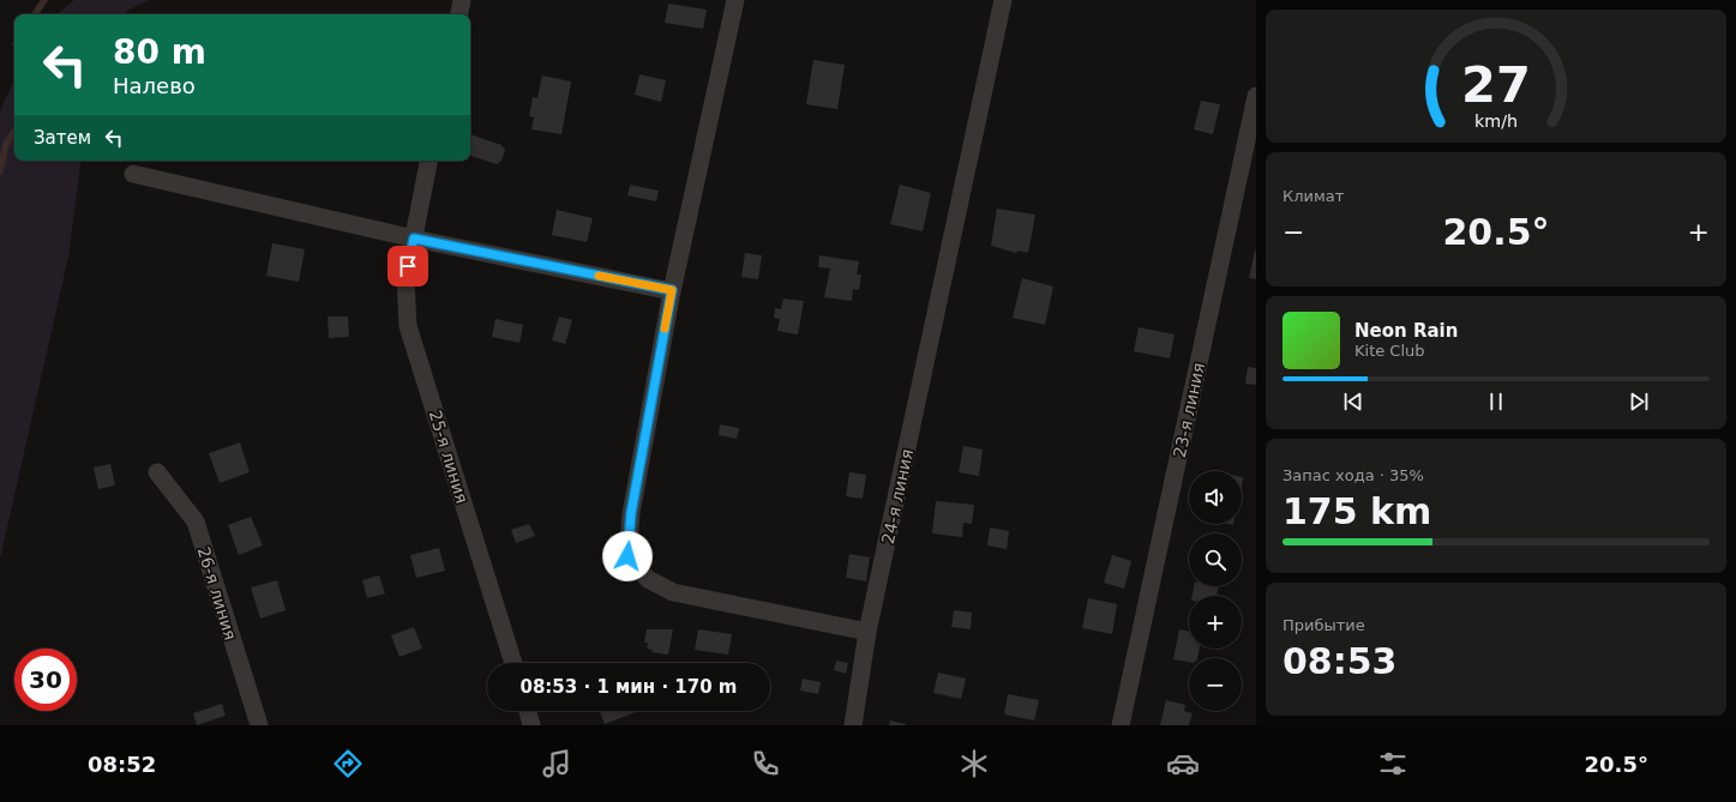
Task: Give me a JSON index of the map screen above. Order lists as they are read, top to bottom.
{
  "streets": {
    "street": [
      "23-я линия",
      "25-я линия",
      "24-я линия",
      "26-я линия"
    ]
  },
  "page": {
    "turn": ["80 m", "Налево"],
    "then": "Затем",
    "tile": [
      "Климат",
      ["Запас хода · 35%", "175 km"],
      ["Прибытие", "08:53"]
    ],
    "heat": ["−", "20.5°", "+"],
    "song": ["Neon Rain", "Kite Club"],
    "map_buttons": ["+", "−"],
    "limit": "30",
    "trip": "08:53 · 1 мин · 170 m",
    "tabs": ["08:52", "20.5°"],
    "gauge": ["27", "km/h"]
  }
}
